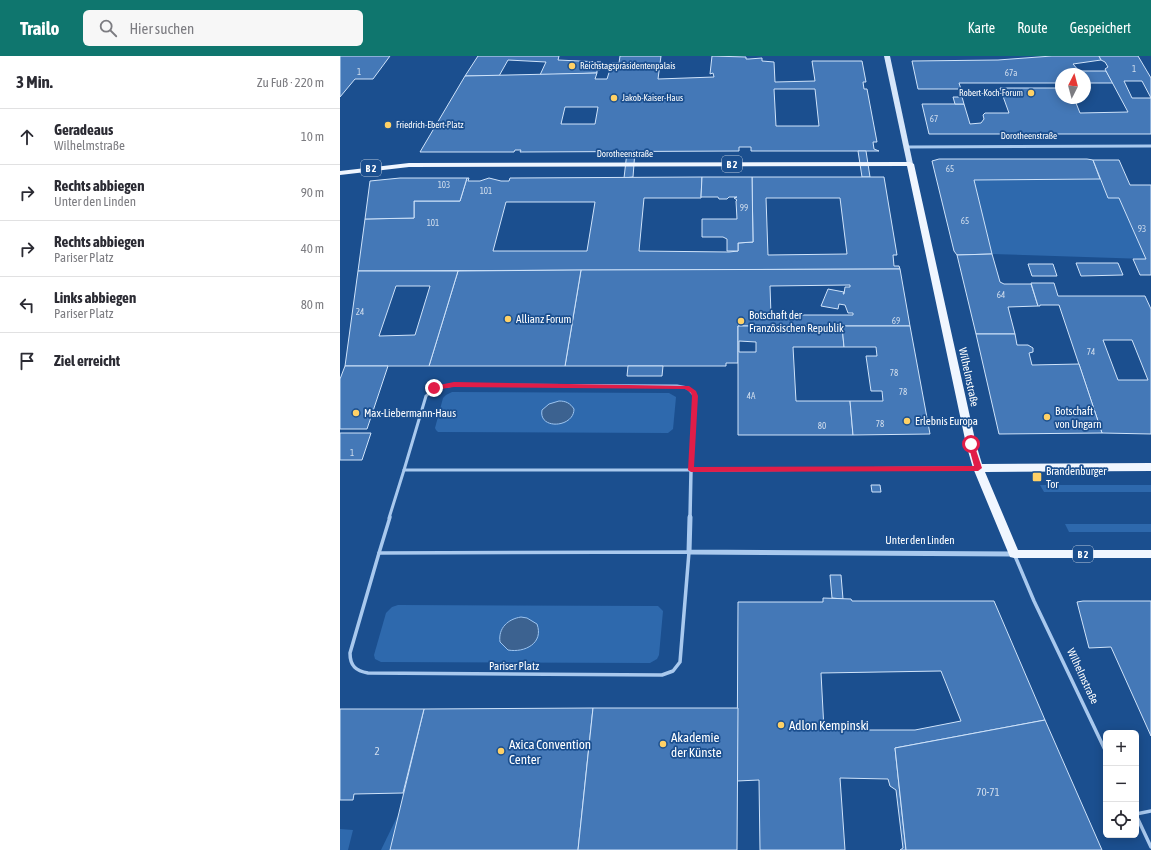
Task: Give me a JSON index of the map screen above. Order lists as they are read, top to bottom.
{
  "streets": {
    "main road": [
      "Dorotheenstraße",
      "B 2",
      "Wilhelmstraße",
      "Unter den Linden"
    ],
    "street": ["Pariser Platz"]
  },
  "crossings": [
    ["Dorotheenstraße", "Wilhelmstraße"],
    ["Wilhelmstraße", "Unter den Linden"],
    ["Unter den Linden", "Pariser Platz"]
  ],
  "places": {
    "other": [
      "Reichstagspräsidentenpalais",
      "Robert-Koch-Forum",
      "Jakob-Kaiser-Haus",
      "Friedrich-Ebert-Platz",
      "Allianz Forum",
      "Botschaft der Französischen Republik",
      "Max-Liebermann-Haus",
      "Botschaft von Ungarn",
      "Erlebnis Europa",
      "Adlon Kempinski",
      "Akademie der Künste",
      "Axica Convention Center"
    ],
    "transit": ["Brandenburger Tor"]
  },
  "house_numbers": [
    "1",
    "1",
    "67a",
    "67",
    "65",
    "103",
    "101",
    "99",
    "65",
    "101",
    "93",
    "64",
    "24",
    "69",
    "74",
    "78",
    "78",
    "4A",
    "78",
    "80",
    "1",
    "2",
    "70-71"
  ],
  "north": "top",
  "page": {
    "header": "Trailo",
    "search": "Hier suchen",
    "nav": ["Karte", "Route", "Gespeichert"],
    "heading": ["3 Min.", "Zu Fuß · 220 m"],
    "list": [
      ["Geradeaus", "Wilhelmstraße", "10 m"],
      ["Rechts abbiegen", "Unter den Linden", "90 m"],
      ["Rechts abbiegen", "Pariser Platz", "40 m"],
      ["Links abbiegen", "Pariser Platz", "80 m"],
      "Ziel erreicht"
    ],
    "map_buttons": ["+", "−"]
  }
}
